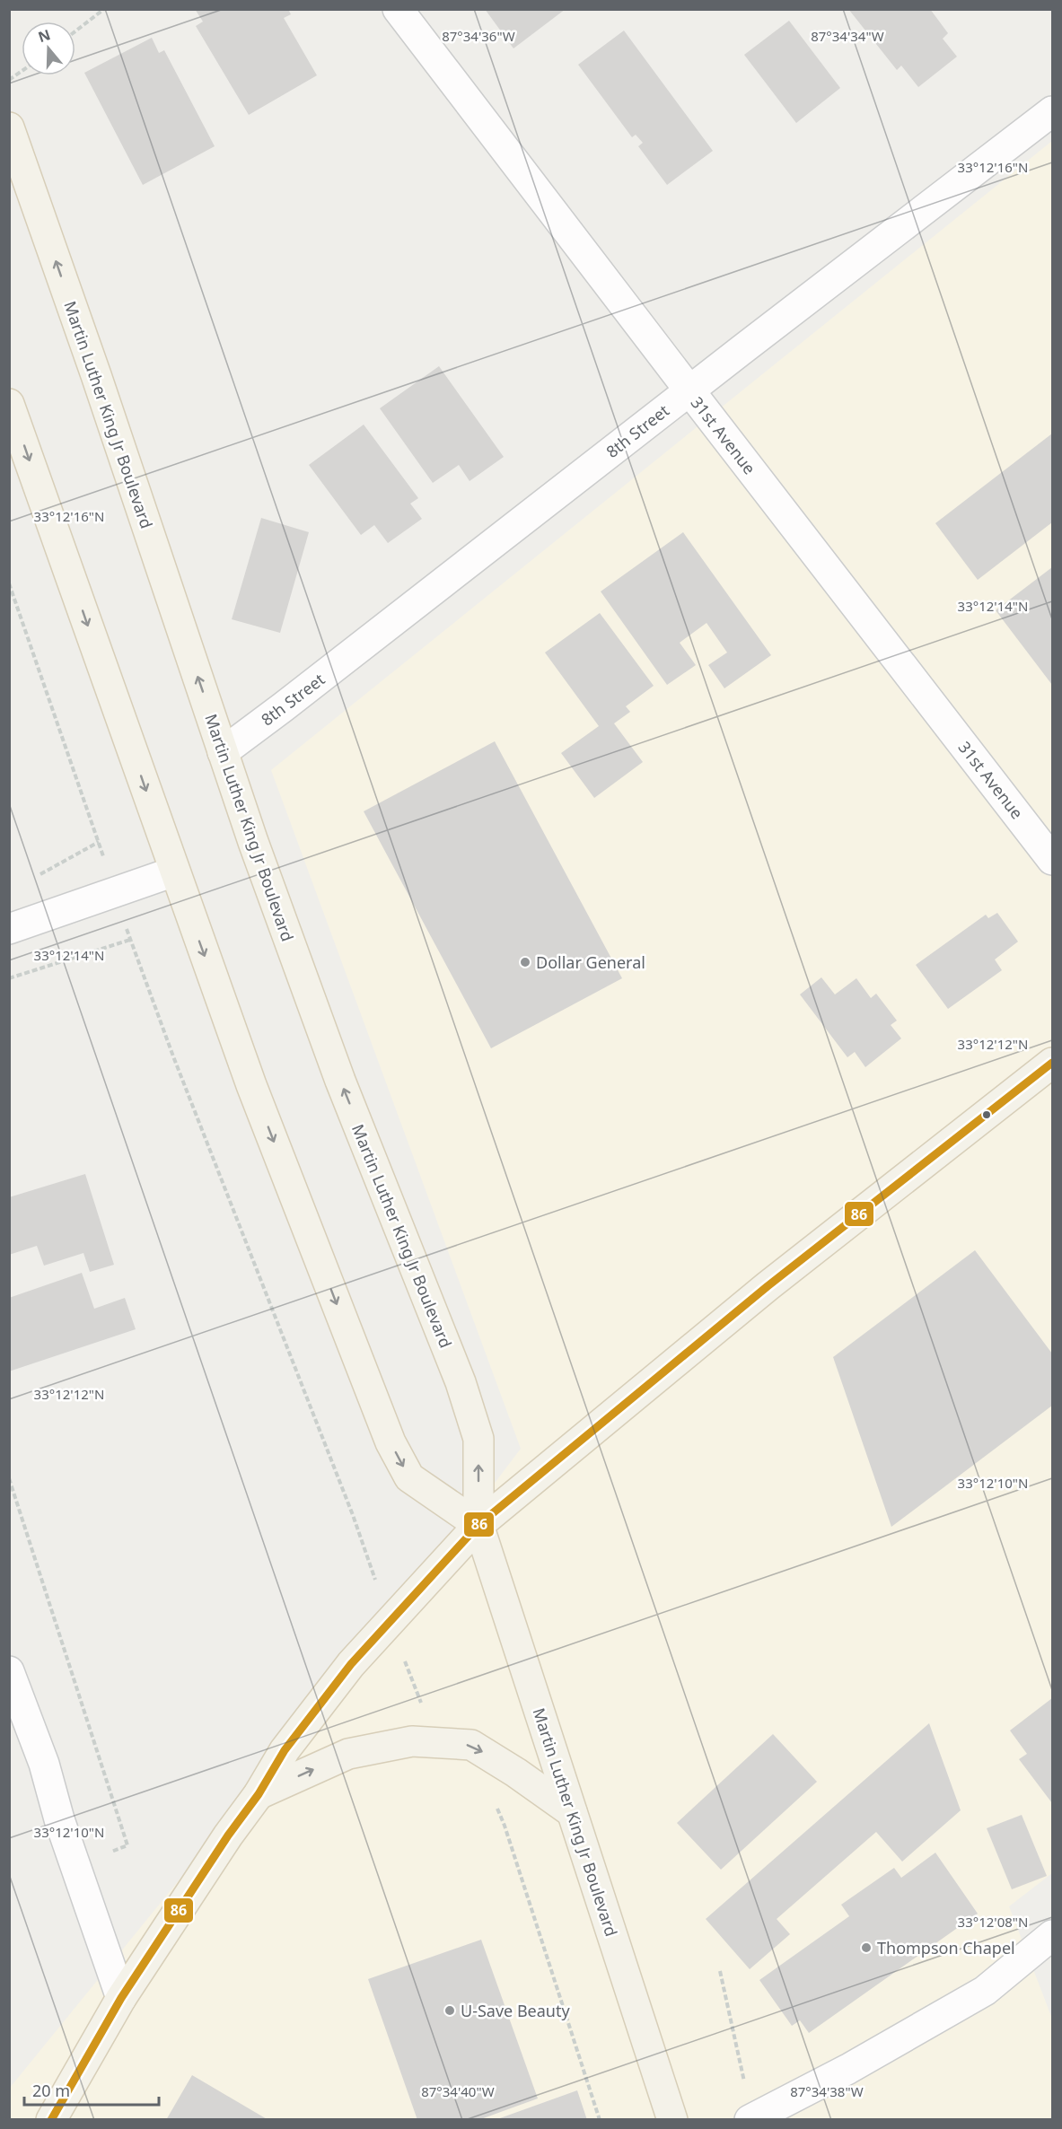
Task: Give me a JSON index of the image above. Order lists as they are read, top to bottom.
{
  "streets": {
    "main road": ["Martin Luther King Jr Boulevard"],
    "street": ["8th Street", "31st Avenue"]
  },
  "crossings": [
    ["Martin Luther King Jr Boulevard", "8th Street"],
    ["8th Street", "31st Avenue"]
  ],
  "places": ["Dollar General", "Thompson Chapel", "U-Save Beauty"],
  "lines": ["transit line 86"],
  "scale_bar": "20 m",
  "north": "top",
  "coordinates": [
    "87°34'34\"W",
    "87°34'36\"W",
    "33°12'16\"N",
    "33°12'14\"N",
    "33°12'12\"N",
    "33°12'10\"N",
    "33°12'08\"N",
    "87°34'40\"W",
    "87°34'38\"W"
  ]
}
